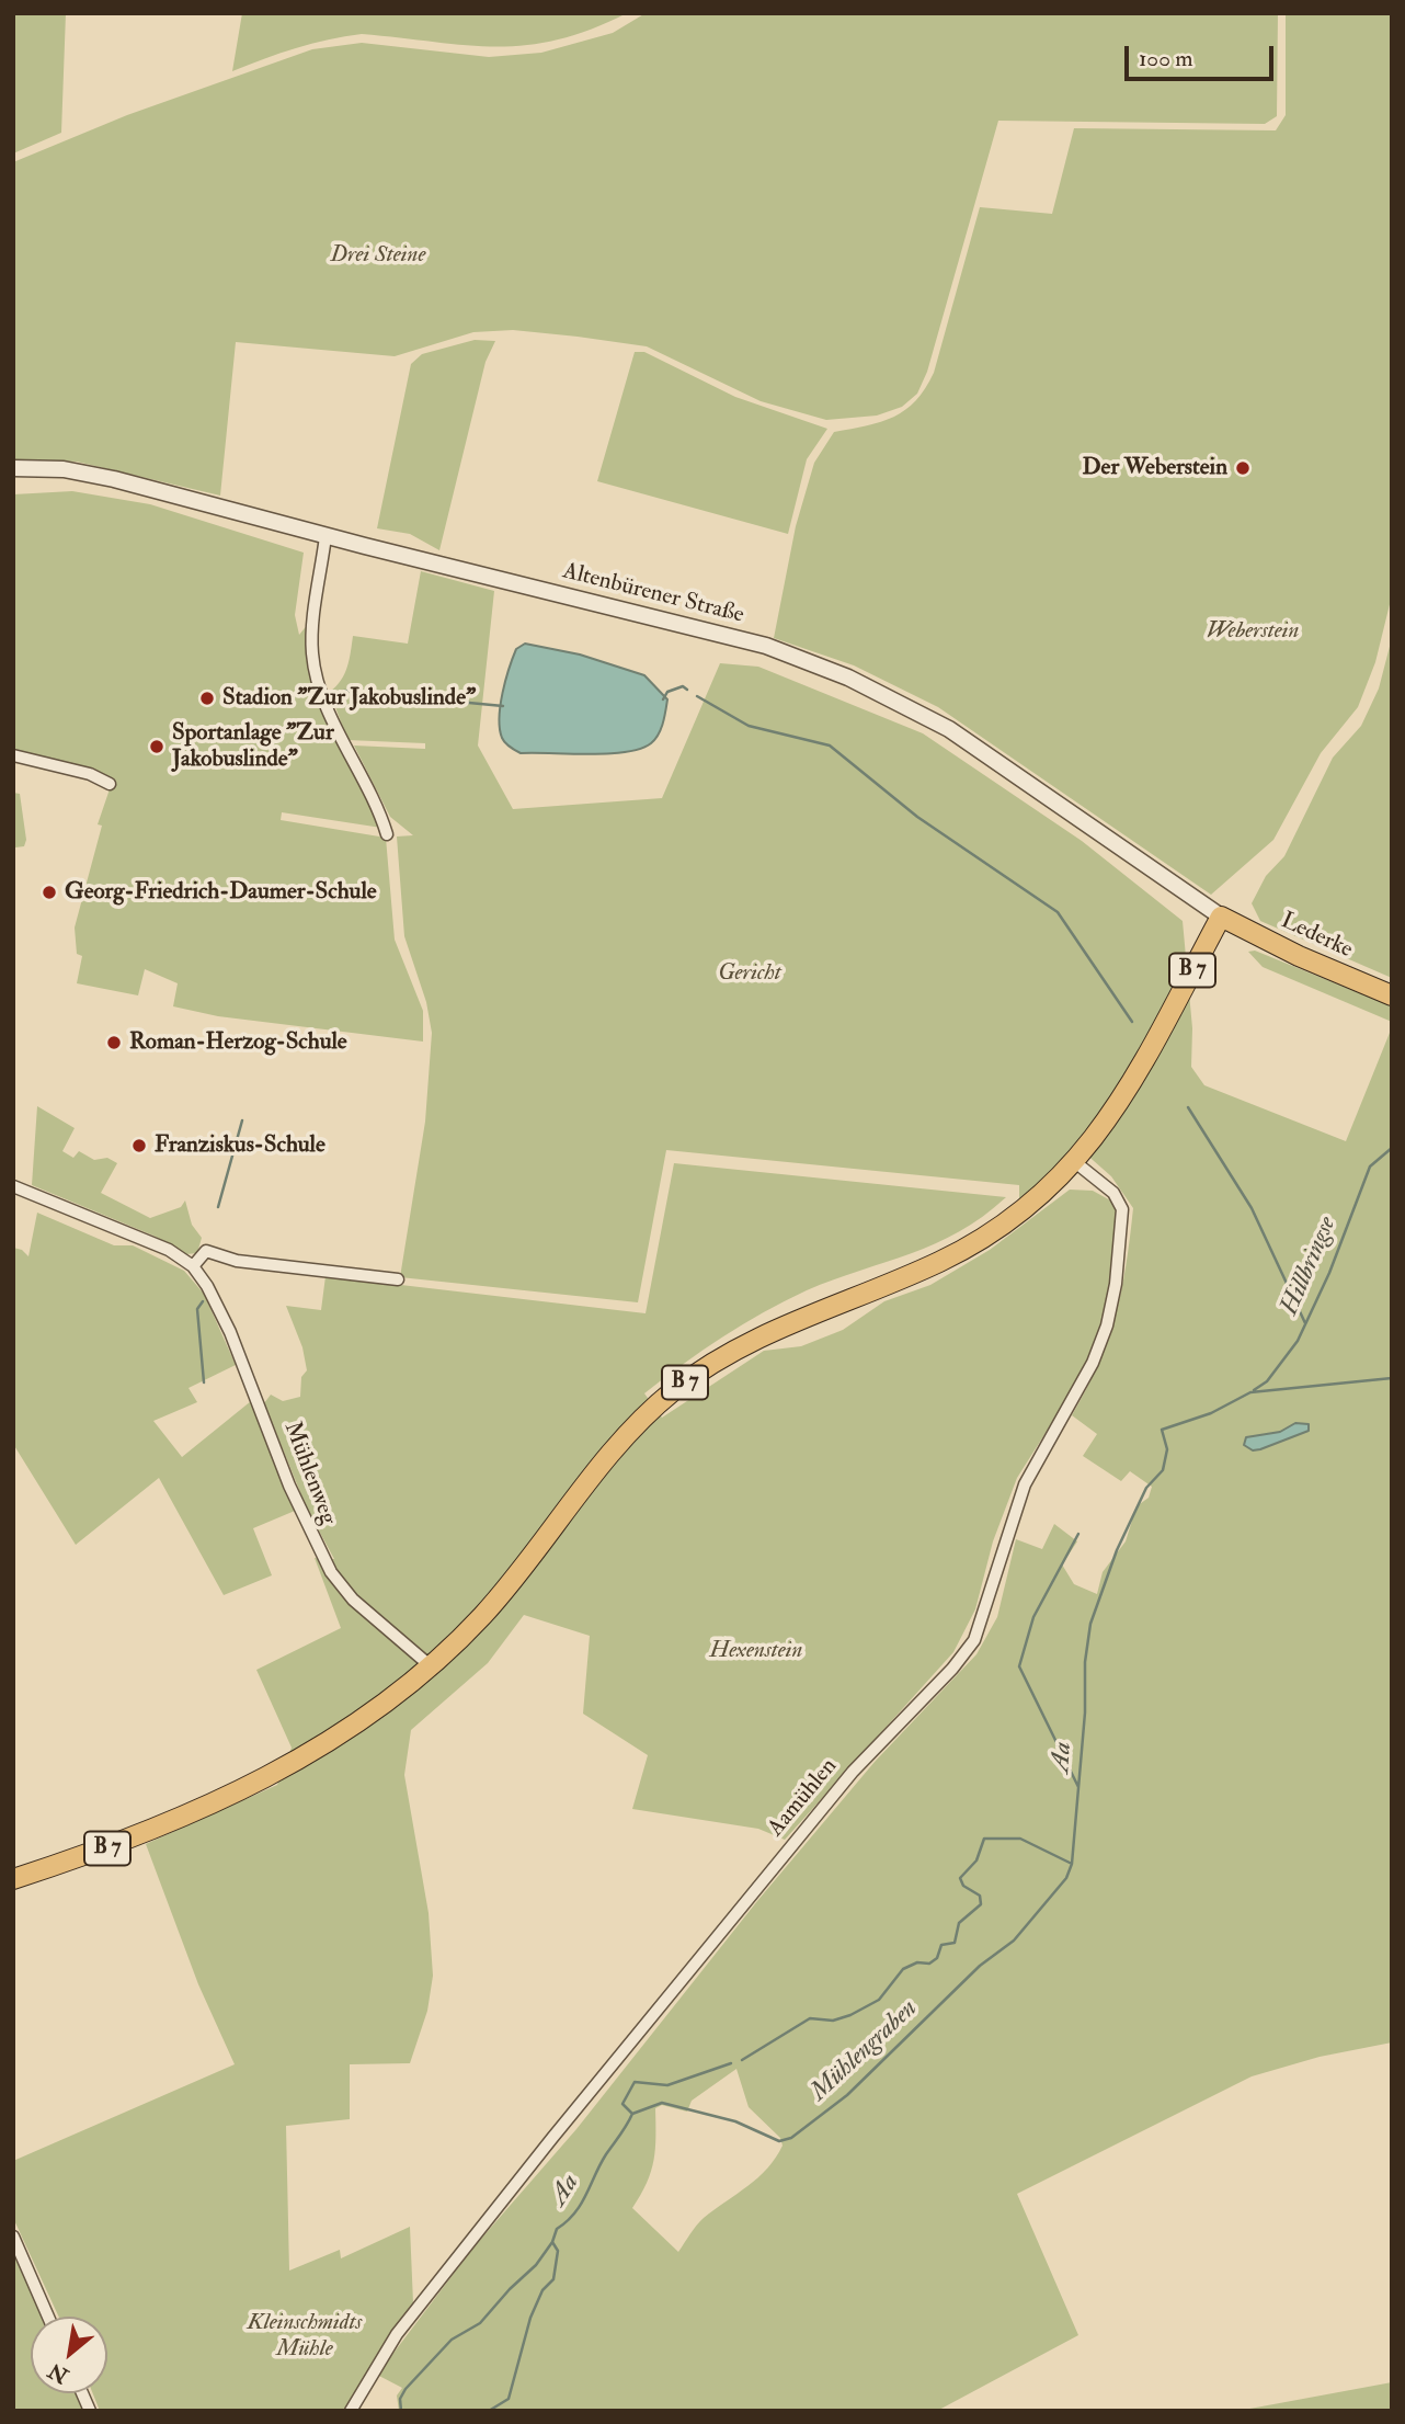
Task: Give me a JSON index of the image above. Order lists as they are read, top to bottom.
{
  "streets": {
    "main road": ["Lederke", "B 7"],
    "street": ["Altenbürener Straße", "Mühlenweg", "Aamühlen"]
  },
  "crossings": [
    ["Altenbürener Straße", "Lederke"],
    ["Altenbürener Straße", "B 7"],
    ["Lederke", "B 7"],
    ["B 7", "Mühlenweg"],
    ["B 7", "Aamühlen"]
  ],
  "water": ["Hillbringse", "Aa", "Mühlengraben"],
  "parks": [
    "Drei Steine",
    "Weberstein",
    "Gericht",
    "Hexenstein",
    "Kleinschmidts Mühle"
  ],
  "places": [
    "Der Weberstein",
    "Stadion \"Zur Jakobuslinde\"",
    "Sportanlage \"Zur Jakobuslinde\"",
    "Georg-Friedrich-Daumer-Schule",
    "Roman-Herzog-Schule",
    "Franziskus-Schule"
  ],
  "scale_bar": "100 m",
  "north": "bottom left"
}
